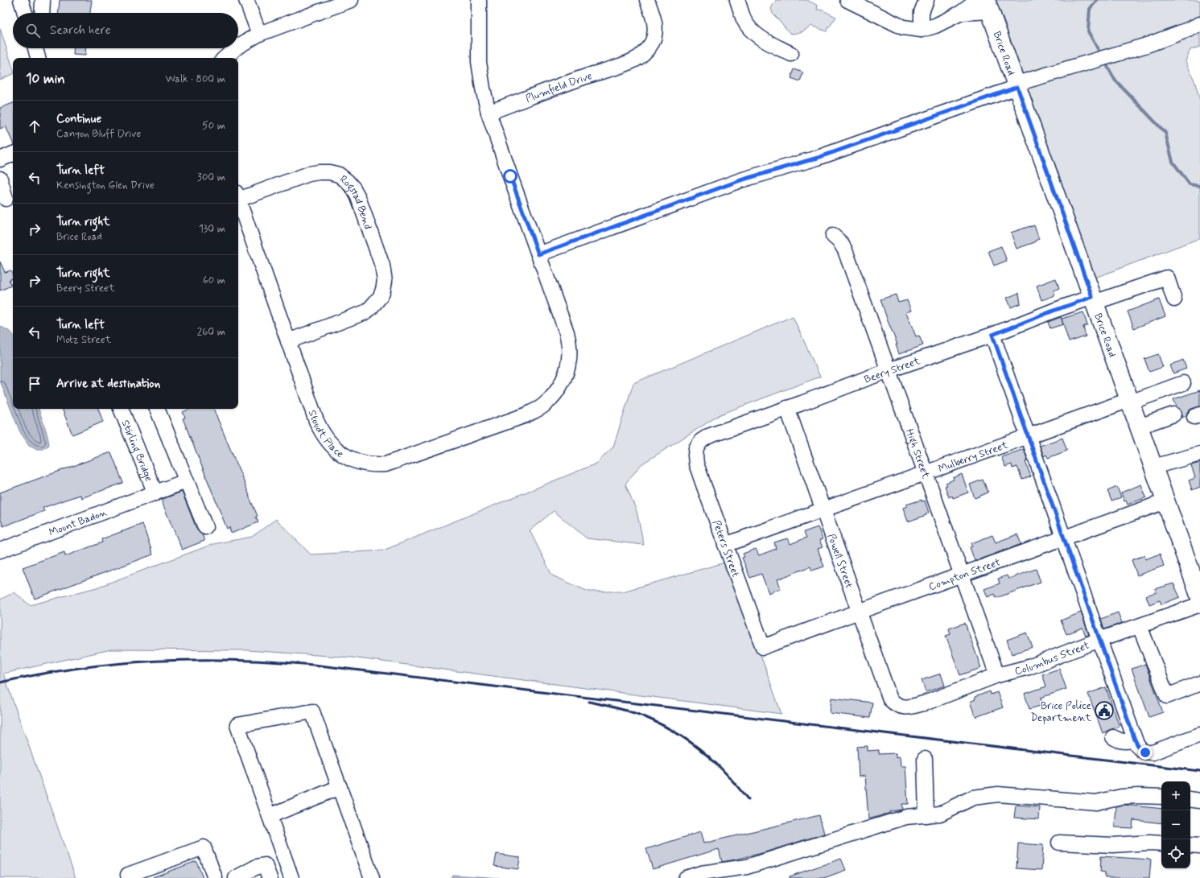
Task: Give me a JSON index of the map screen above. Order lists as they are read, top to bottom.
{
  "streets": {
    "main road": ["Brice Road"],
    "street": [
      "Plumfield Drive",
      "Rogstad Bend",
      "Beery Street",
      "Stoudt Place",
      "Stirling Bridge",
      "High Street",
      "Mulberry Street",
      "Mount Badon",
      "Peters Street",
      "Powell Street",
      "Compton Street",
      "Columbus Street"
    ]
  },
  "crossings": [
    ["Brice Road", "Beery Street"],
    ["Brice Road", "Mulberry Street"],
    ["Brice Road", "Compton Street"],
    ["Plumfield Drive", "Stoudt Place"],
    ["Rogstad Bend", "Stoudt Place"],
    ["Beery Street", "High Street"],
    ["Beery Street", "Peters Street"],
    ["Beery Street", "Powell Street"],
    ["Stirling Bridge", "Mount Badon"],
    ["High Street", "Mulberry Street"],
    ["High Street", "Compton Street"],
    ["High Street", "Columbus Street"],
    ["Mulberry Street", "Peters Street"],
    ["Mulberry Street", "Powell Street"],
    ["Peters Street", "Compton Street"],
    ["Powell Street", "Compton Street"],
    ["Powell Street", "Columbus Street"]
  ],
  "places": {
    "public building": ["Brice Police Department"]
  },
  "page": {
    "search": "Search here",
    "heading": ["10 min", "Walk · 800 m"],
    "list": [
      ["Continue", "Canyon Bluff Drive", "50 m"],
      ["Turn left", "Kensington Glen Drive", "300 m"],
      ["Turn right", "Brice Road", "130 m"],
      ["Turn right", "Beery Street", "60 m"],
      ["Turn left", "Motz Street", "260 m"],
      "Arrive at destination"
    ],
    "map_buttons": ["+", "−"]
  }
}
